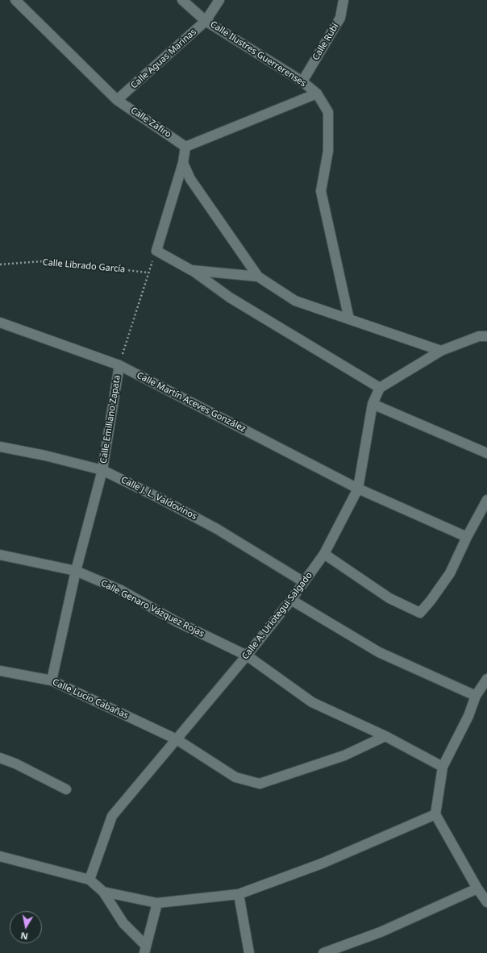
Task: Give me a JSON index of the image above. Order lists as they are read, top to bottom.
{
  "streets": {
    "street": [
      "Calle Rubí",
      "Calle Ilustres Guerrerenses",
      "Calle Aguas Marinas",
      "Calle Zafiro",
      "Calle Martín Aceves González",
      "Calle Emiliano Zapata",
      "Calle J. L. Valdovinos",
      "Calle Genaro Vázquez Rojas",
      "Calle A. Uriotegui Salgado",
      "Calle Lucio Cabañas"
    ],
    "path": ["Calle Librado García"]
  },
  "crossings": [
    ["Calle Rubí", "Calle Ilustres Guerrerenses"],
    ["Calle Ilustres Guerrerenses", "Calle Aguas Marinas"],
    ["Calle Aguas Marinas", "Calle Zafiro"],
    ["Calle Librado García", "Calle Emiliano Zapata"],
    ["Calle Martín Aceves González", "Calle Emiliano Zapata"],
    ["Calle Martín Aceves González", "Calle A. Uriotegui Salgado"],
    ["Calle Emiliano Zapata", "Calle J. L. Valdovinos"],
    ["Calle Emiliano Zapata", "Calle Genaro Vázquez Rojas"],
    ["Calle Emiliano Zapata", "Calle Lucio Cabañas"],
    ["Calle J. L. Valdovinos", "Calle A. Uriotegui Salgado"],
    ["Calle Genaro Vázquez Rojas", "Calle A. Uriotegui Salgado"],
    ["Calle Genaro Vázquez Rojas", "Calle Lucio Cabañas"],
    ["Calle A. Uriotegui Salgado", "Calle Lucio Cabañas"]
  ],
  "north": "bottom"
}
